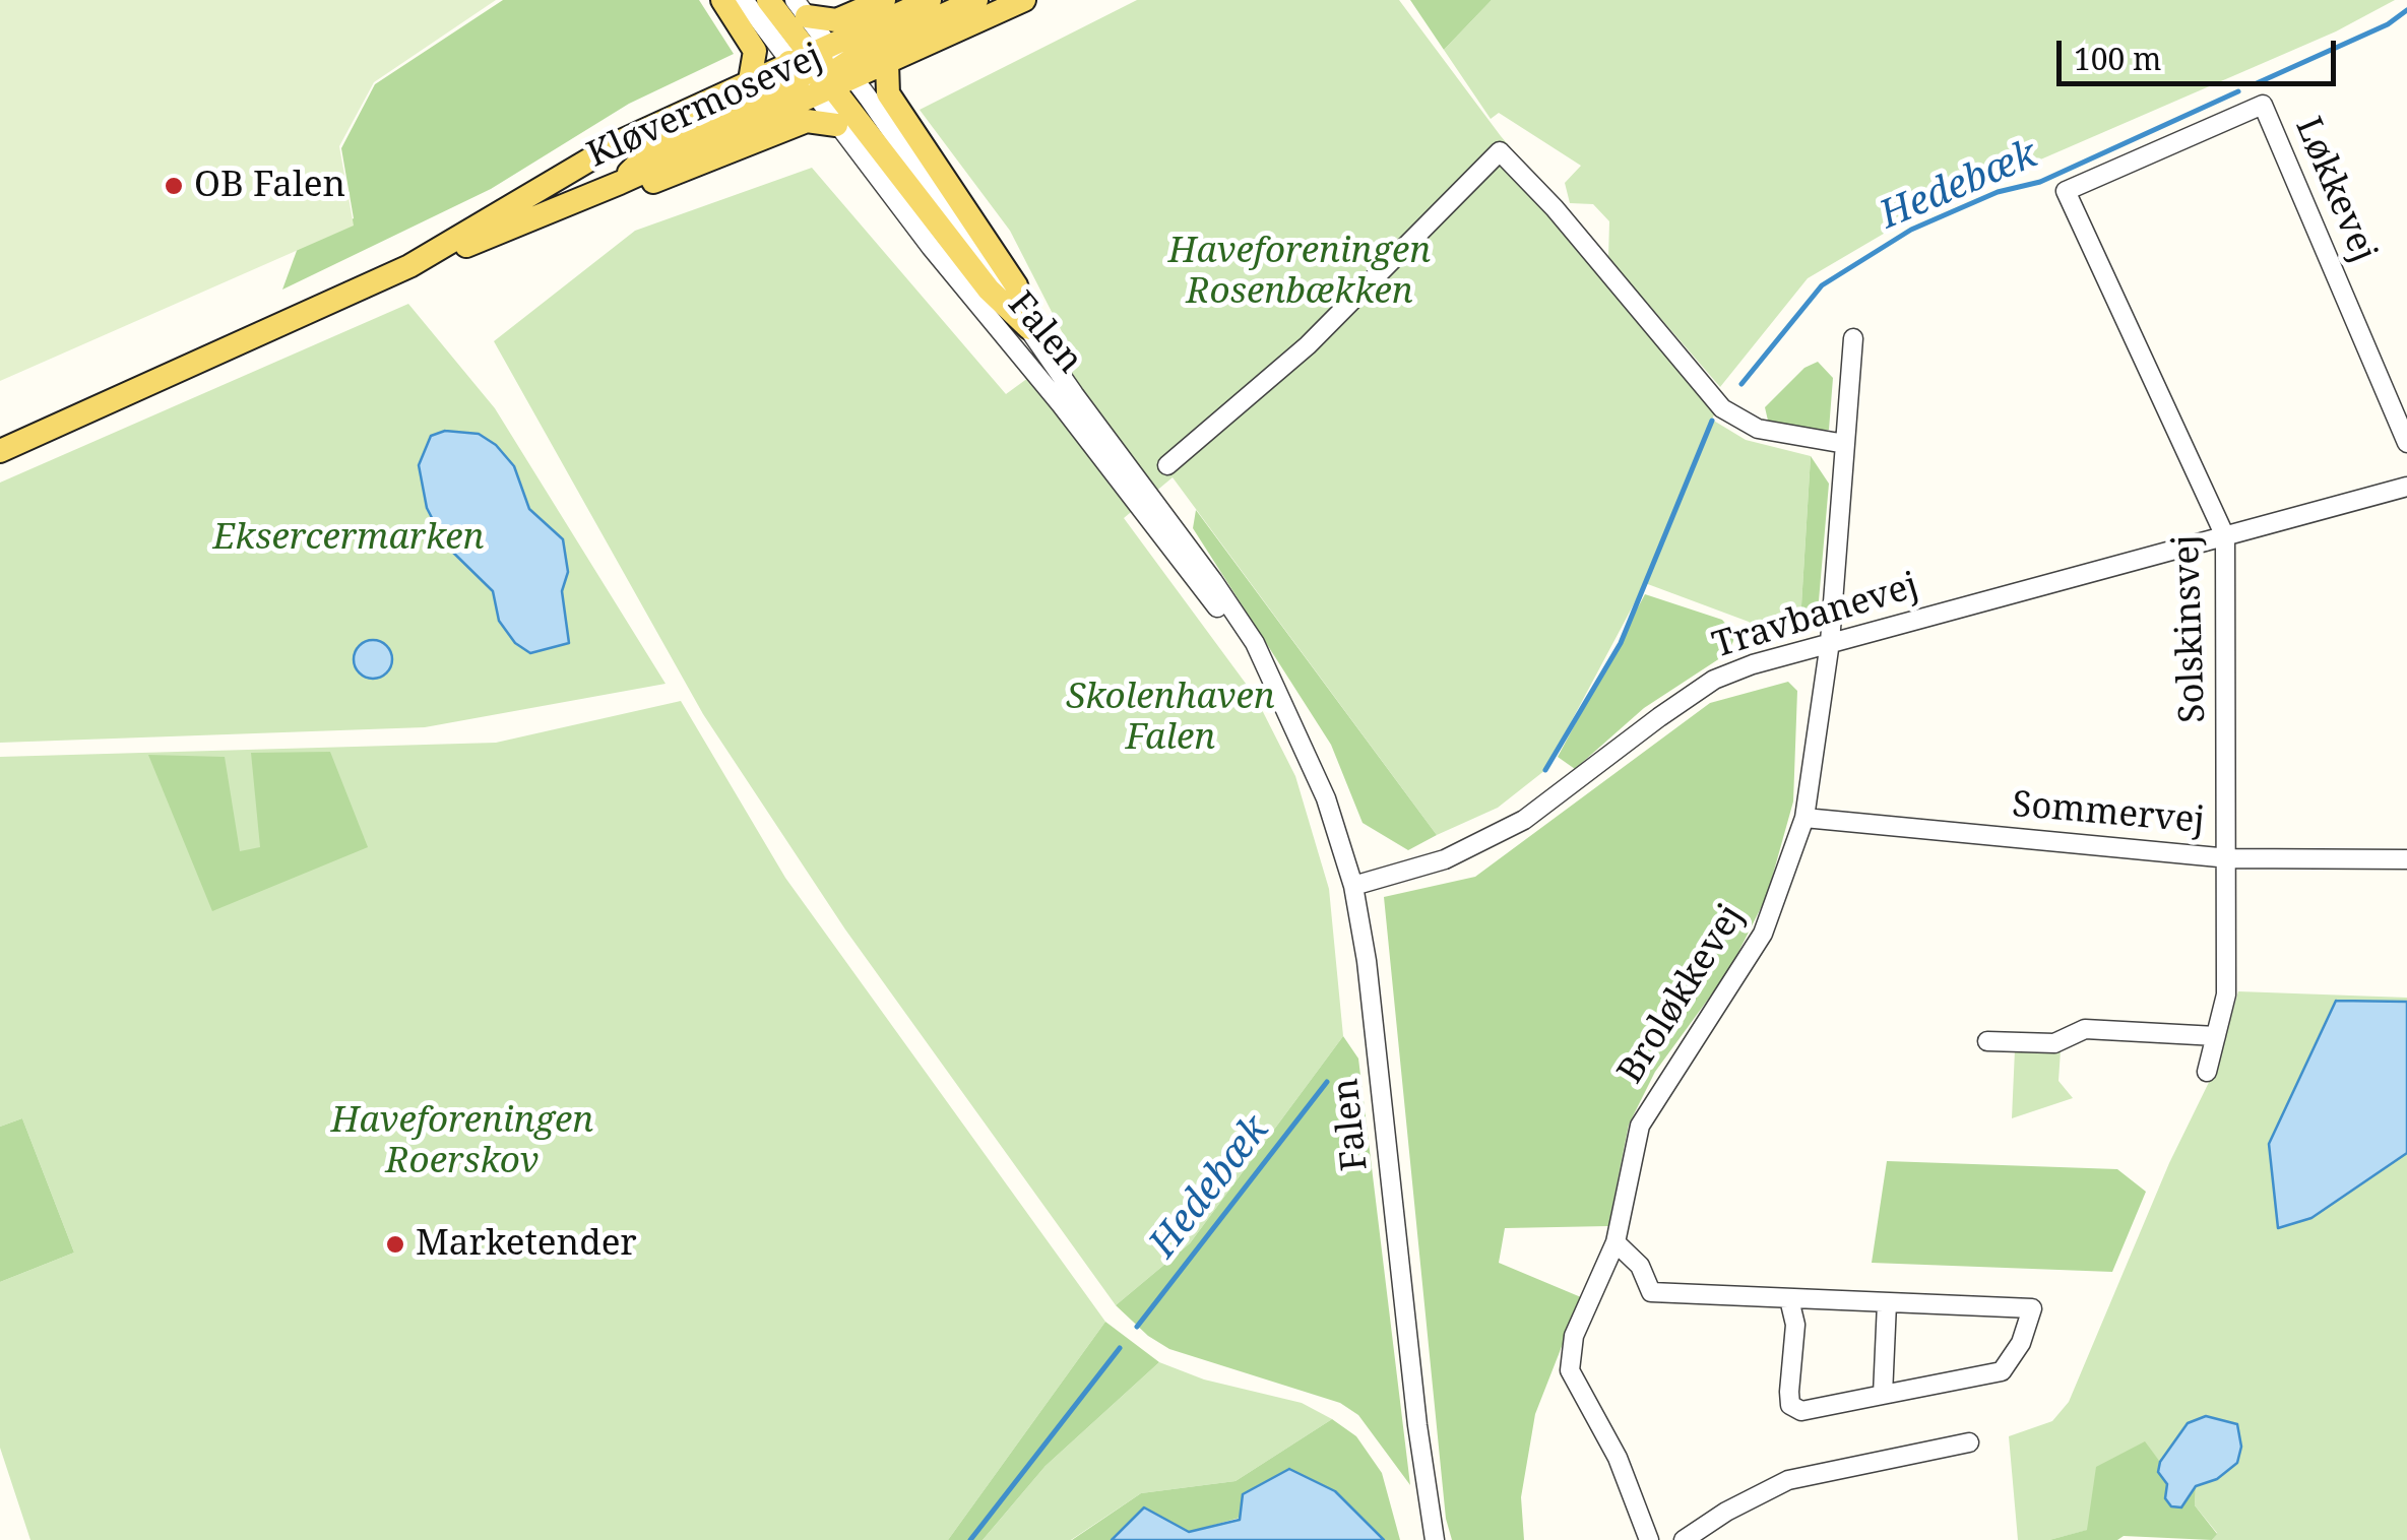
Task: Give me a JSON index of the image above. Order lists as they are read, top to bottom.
{
  "streets": {
    "main road": ["Kløvermosevej"],
    "street": [
      "Løkkevej",
      "Falen",
      "Travbanevej",
      "Solskinsvej",
      "Sommervej",
      "Broløkkevej"
    ]
  },
  "crossings": [
    ["Kløvermosevej", "Falen"],
    ["Løkkevej", "Solskinsvej"],
    ["Falen", "Travbanevej"],
    ["Travbanevej", "Solskinsvej"],
    ["Travbanevej", "Broløkkevej"],
    ["Solskinsvej", "Sommervej"],
    ["Sommervej", "Broløkkevej"]
  ],
  "water": ["Hedebæk"],
  "parks": [
    "Haveforeningen Rosenbækken",
    "Eksercermarken",
    "Skolenhaven Falen",
    "Haveforeningen Roerskov"
  ],
  "places": ["OB Falen", "Marketender"],
  "scale_bar": "100 m"
}
